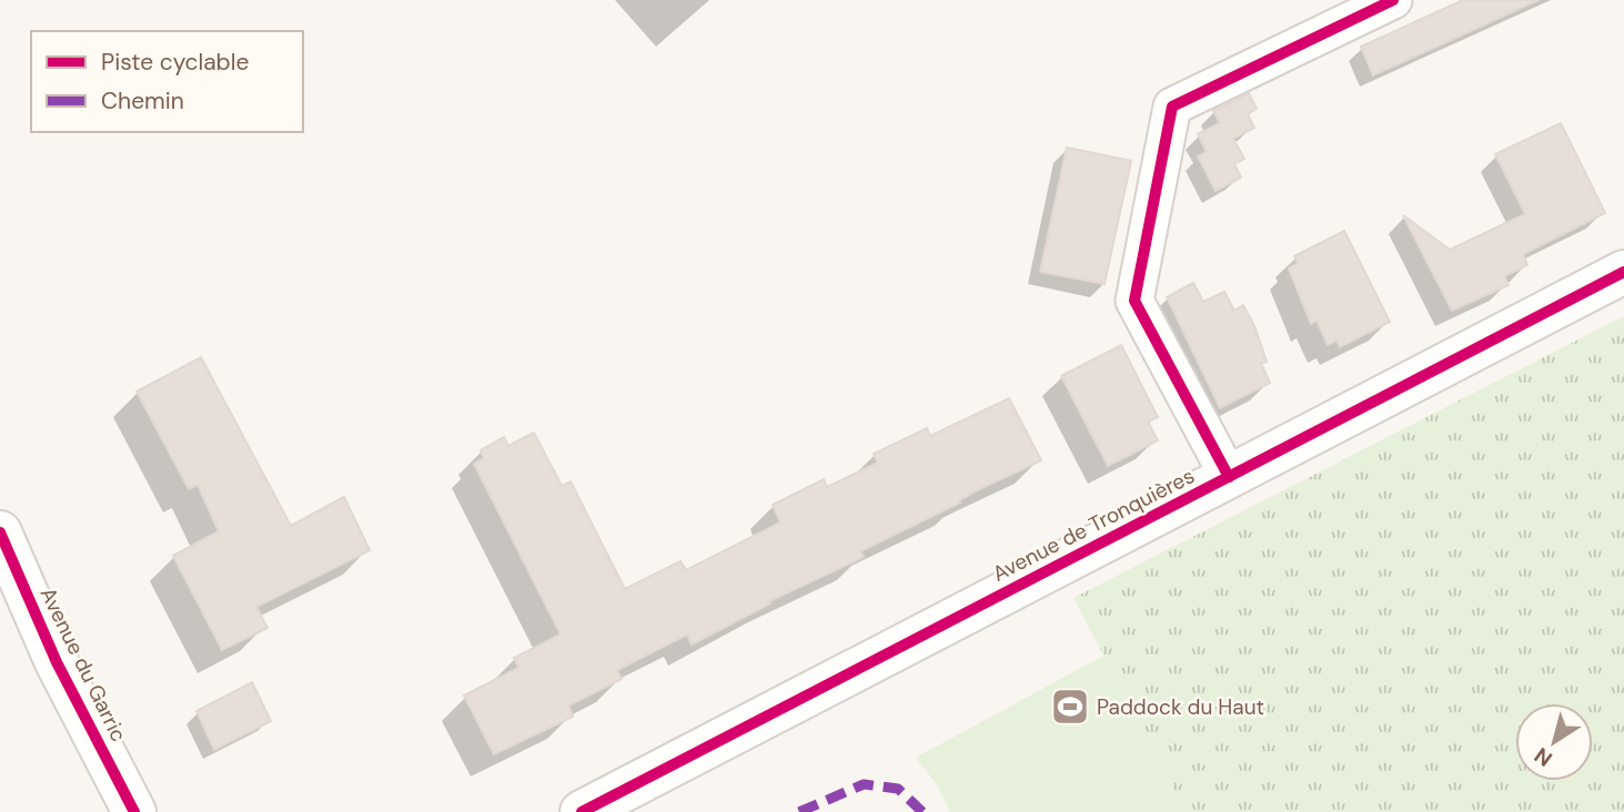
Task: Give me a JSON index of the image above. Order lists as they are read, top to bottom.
{
  "streets": {
    "street": ["Avenue de Tronquières", "Avenue du Garric"]
  },
  "places": {
    "sports": ["Paddock du Haut"]
  },
  "legend": ["Piste cyclable", "Chemin"],
  "north": "bottom left"
}
